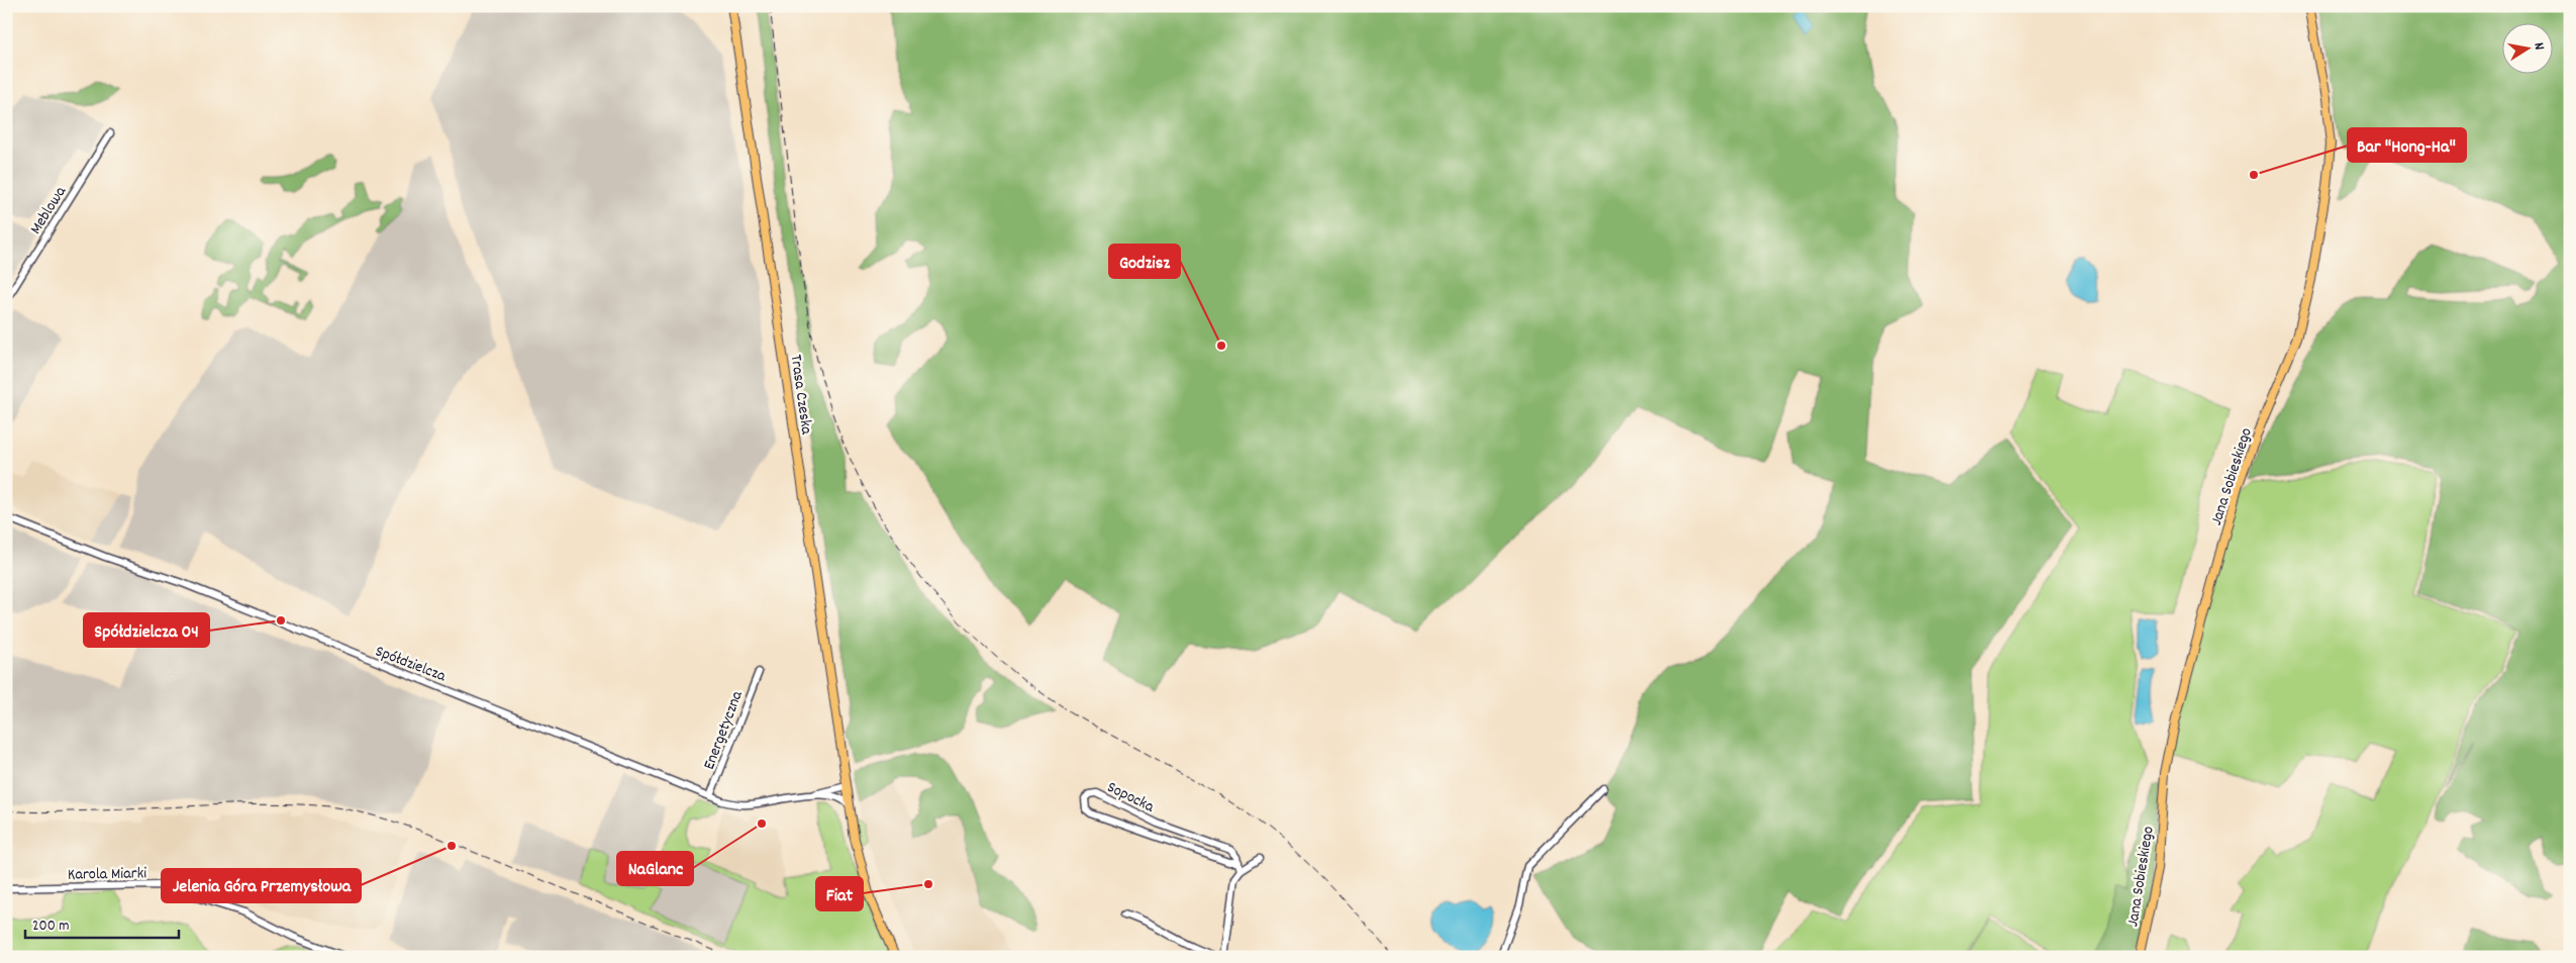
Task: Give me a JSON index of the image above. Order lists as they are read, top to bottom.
{
  "streets": {
    "main road": ["Trasa Czeska", "Jana Sobieskiego"],
    "street": [
      "Meblowa",
      "Spółdzielcza",
      "Energetyczna",
      "Sopocka",
      "Karola Miarki"
    ]
  },
  "crossings": [
    ["Trasa Czeska", "Spółdzielcza"],
    ["Spółdzielcza", "Energetyczna"]
  ],
  "places": [
    "Bar \"Hong-Ha\"",
    "Godzisz",
    "Spółdzielcza 04",
    "NaGlanc",
    "Jelenia Góra Przemysłowa",
    "Fiat"
  ],
  "scale_bar": "200 m",
  "north": "right"
}
